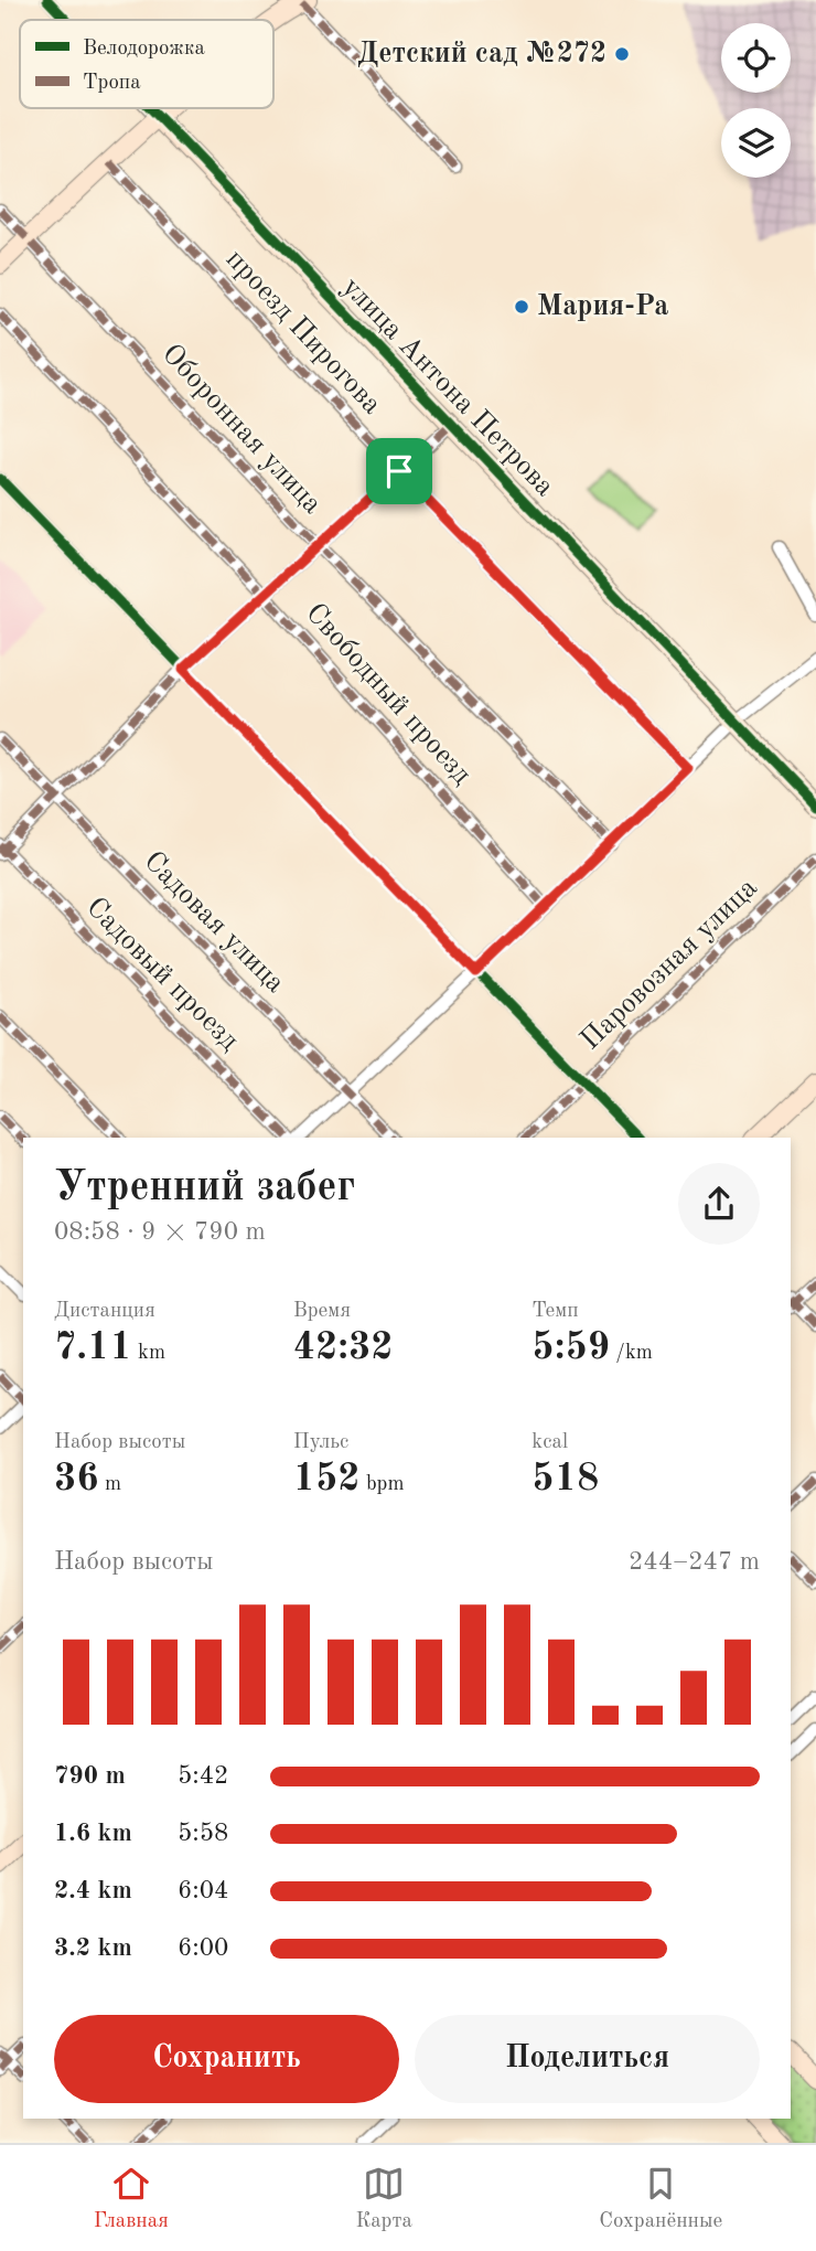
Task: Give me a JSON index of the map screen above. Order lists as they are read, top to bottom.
{
  "streets": {
    "street": [
      "проезд Пирогова",
      "улица Антона Петрова",
      "Оборонная улица",
      "Свободный проезд",
      "Садовая улица",
      "Паровозная улица",
      "Садовый проезд"
    ]
  },
  "places": ["Детский сад №272", "Мария-Ра"],
  "legend": ["Велодорожка", "Тропа"],
  "page": {
    "heading": ["Утренний забег", "08:58 · 9 × 790 m"],
    "stats": [
      ["Дистанция", "7.11 km"],
      ["Время", "42:32"],
      ["Темп", "5:59 /km"],
      ["Набор высоты", "36 m"],
      ["Пульс", "152 bpm"],
      ["kcal", "518"]
    ],
    "chart": ["Набор высоты", "244–247 m"],
    "list": [
      {
        "name": "790 m",
        "note": "5:42"
      },
      {
        "name": "1.6 km",
        "note": "5:58"
      },
      {
        "name": "2.4 km",
        "note": "6:04"
      },
      {
        "name": "3.2 km",
        "note": "6:00"
      }
    ],
    "buttons": ["Сохранить", "Поделиться"],
    "tabs": ["Главная", "Карта", "Сохранённые"]
  }
}
